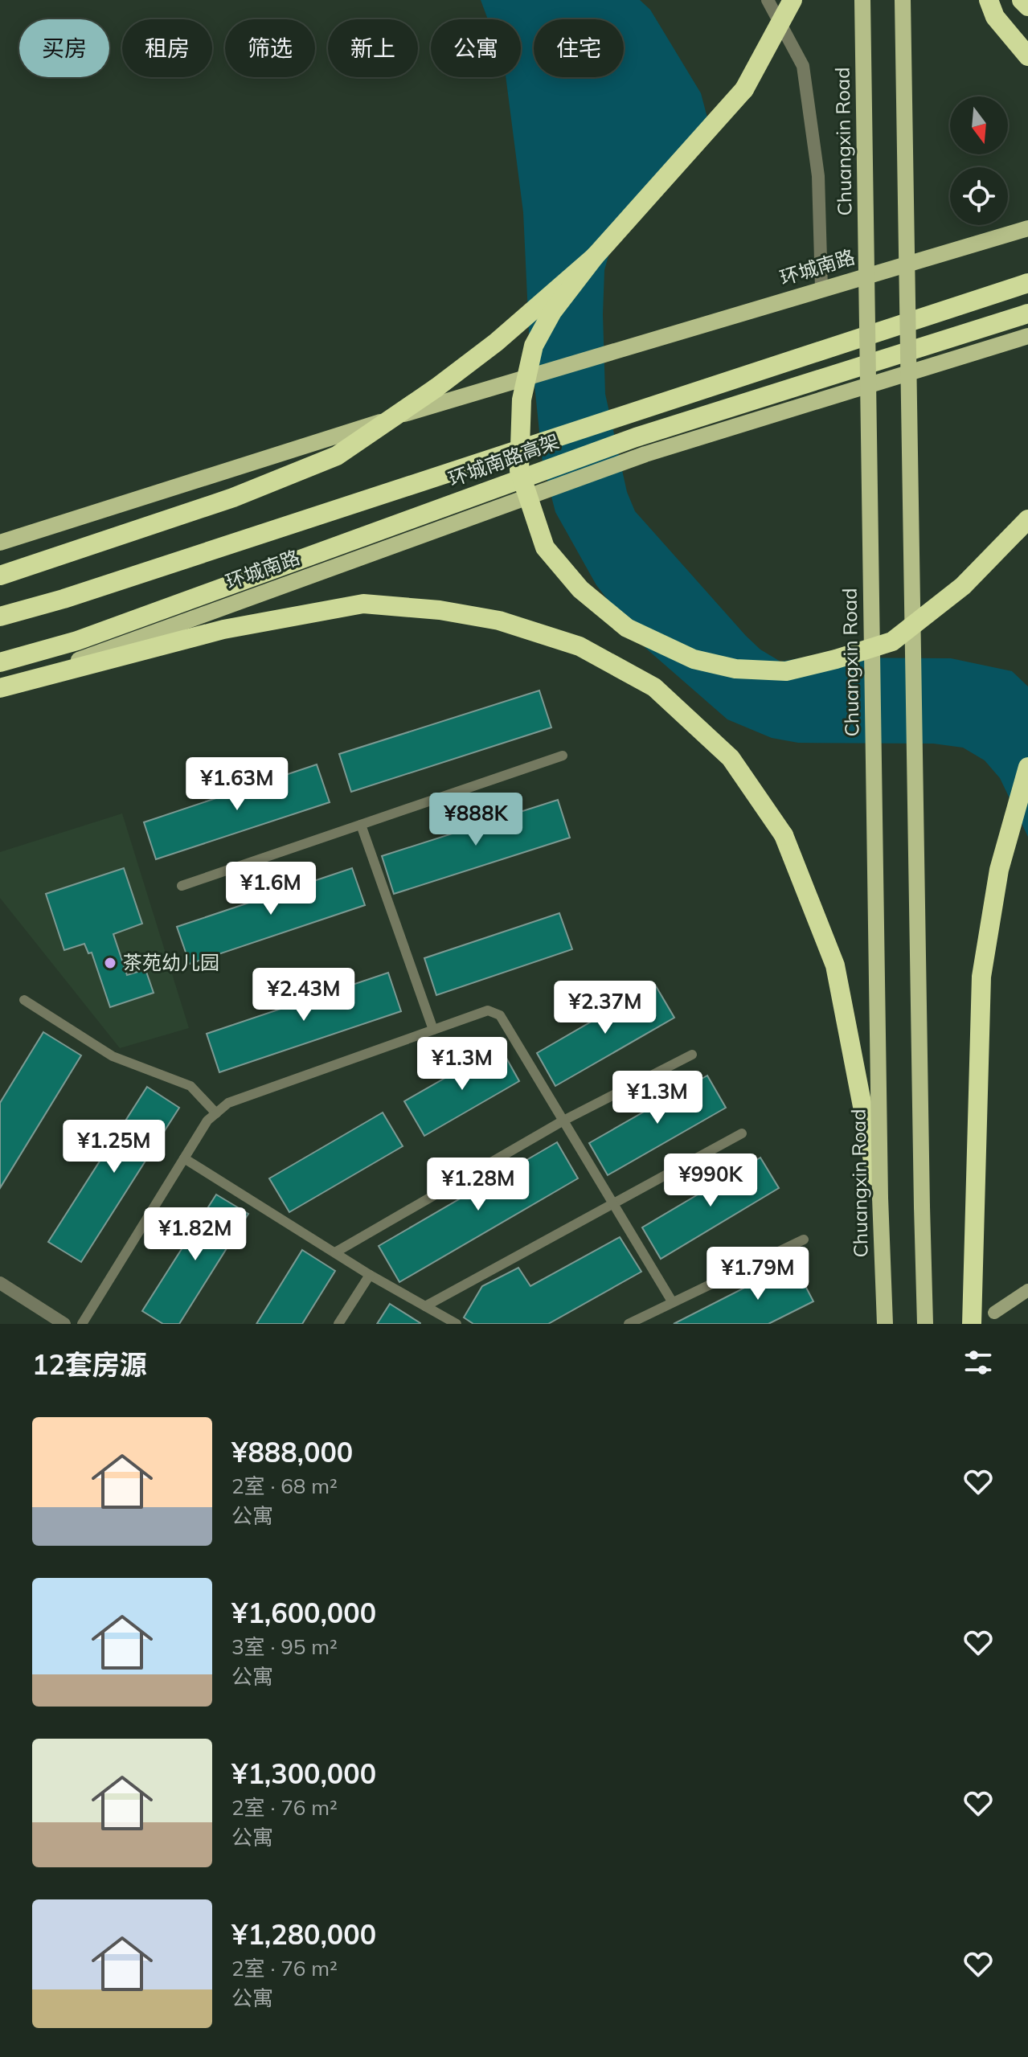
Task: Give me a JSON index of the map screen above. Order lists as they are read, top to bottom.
{
  "streets": {
    "highway": ["环城南路高架"],
    "main road": ["Chuangxin Road", "环城南路"]
  },
  "places": ["茶苑幼儿园"],
  "north": "bottom",
  "page": {
    "chip": [
      "买房",
      "租房",
      "筛选",
      "新上",
      "公寓",
      "住宅"
    ],
    "price": [
      "¥1.63M",
      "¥888K",
      "¥1.6M",
      "¥2.43M",
      "¥2.37M",
      "¥1.3M",
      "¥1.3M",
      "¥1.25M",
      "¥990K",
      "¥1.28M",
      "¥1.82M",
      "¥1.79M"
    ],
    "heading": "12套房源",
    "list": [
      {
        "name": "¥888,000",
        "note": "2室 · 68 m² · 公寓"
      },
      {
        "name": "¥1,600,000",
        "note": "3室 · 95 m² · 公寓"
      },
      {
        "name": "¥1,300,000",
        "note": "2室 · 76 m² · 公寓"
      },
      {
        "name": "¥1,280,000",
        "note": "2室 · 76 m² · 公寓"
      }
    ]
  }
}
